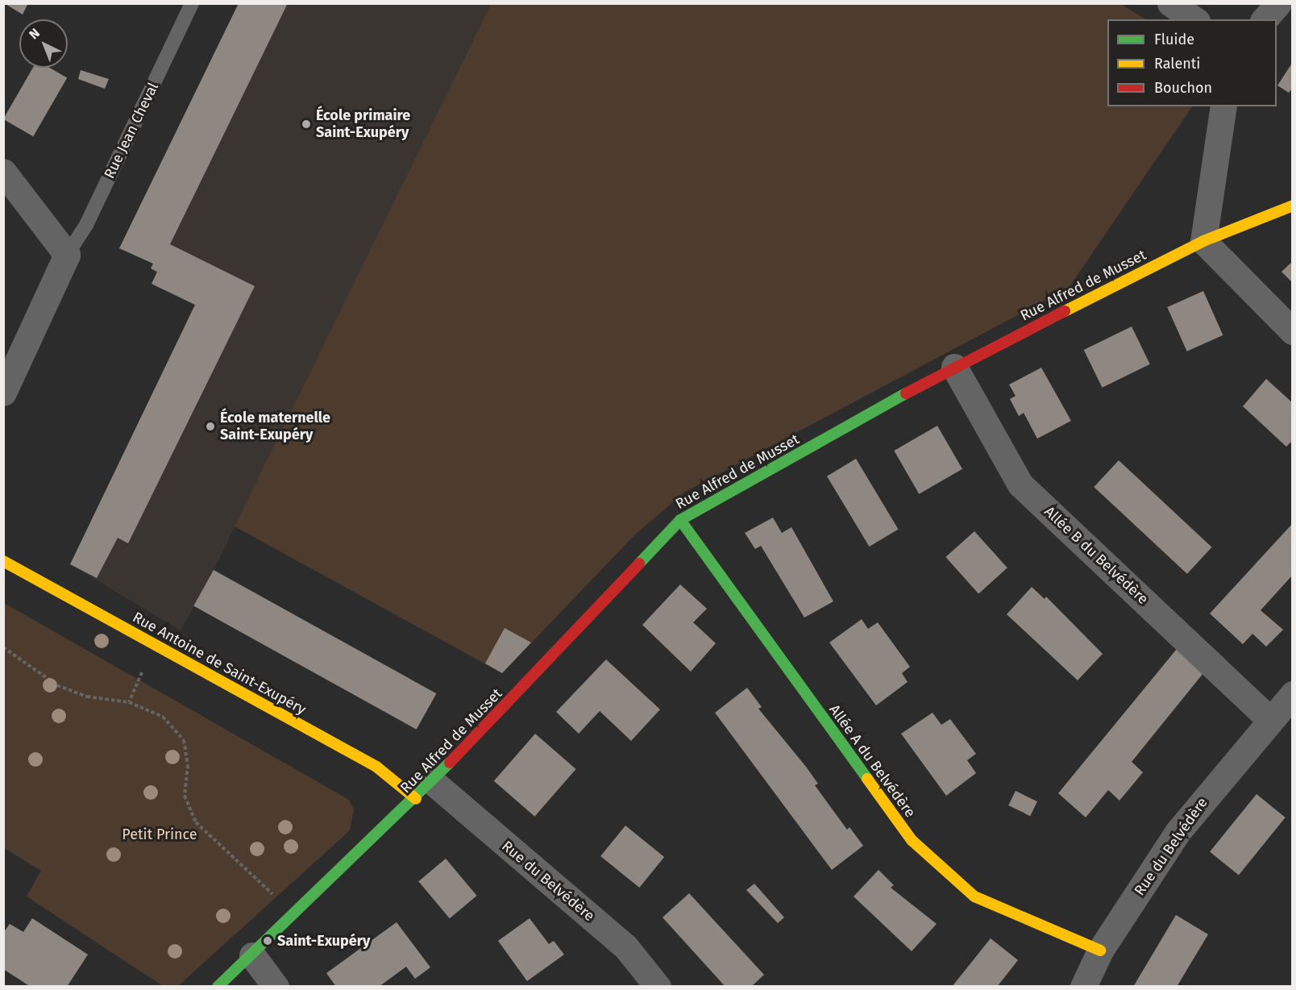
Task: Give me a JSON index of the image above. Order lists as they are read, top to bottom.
{
  "streets": {
    "street": [
      "Rue Alfred de Musset",
      "Allée B du Belvédère",
      "Rue Antoine de Saint-Exupéry",
      "Allée A du Belvédère",
      "Rue du Belvédère"
    ],
    "lane": ["Rue Jean Cheval"]
  },
  "crossings": [
    ["Rue Alfred de Musset", "Allée B du Belvédère"],
    ["Rue Alfred de Musset", "Rue Antoine de Saint-Exupéry"],
    ["Rue Alfred de Musset", "Allée A du Belvédère"],
    ["Rue Alfred de Musset", "Rue du Belvédère"],
    ["Allée B du Belvédère", "Rue du Belvédère"],
    ["Rue Antoine de Saint-Exupéry", "Rue du Belvédère"],
    ["Allée A du Belvédère", "Rue du Belvédère"]
  ],
  "parks": ["Petit Prince"],
  "places": ["École primaire Saint-Exupéry", "École maternelle Saint-Exupéry", "Saint-Exupéry"],
  "legend": ["Fluide", "Ralenti", "Bouchon"],
  "north": "top left"
}
